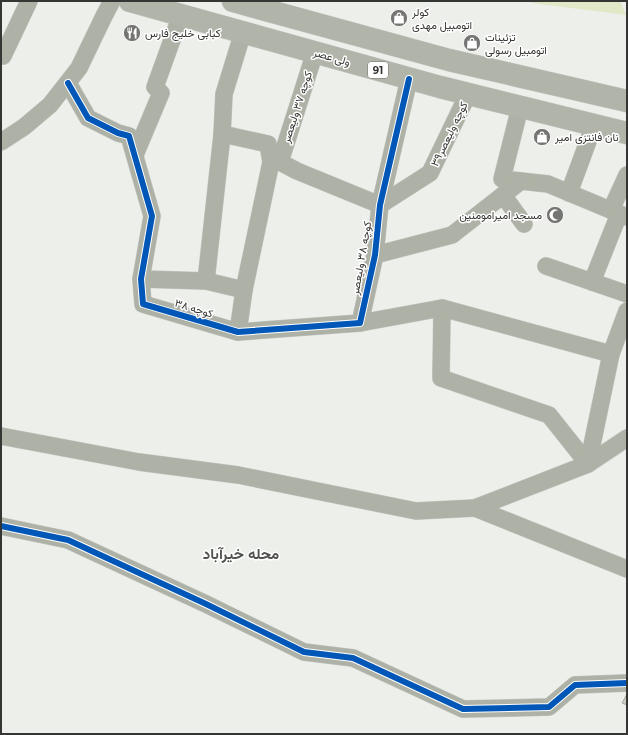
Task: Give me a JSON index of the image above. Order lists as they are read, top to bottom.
{
  "streets": {
    "main road": ["ولی عصر", "91"],
    "street": [
      "کوچه ۳۷ ولیعصر",
      "کوچه ولیعصر۳۹",
      "کوچه ۳۸ ولیعصر",
      "کوچه ۳۸"
    ]
  },
  "crossings": [
    ["ولی عصر", "کوچه ۳۷ ولیعصر"],
    ["ولی عصر", "کوچه ولیعصر۳۹"],
    ["ولی عصر", "کوچه ۳۸ ولیعصر"],
    ["کوچه ۳۷ ولیعصر", "کوچه ۳۸"],
    ["کوچه ولیعصر۳۹", "کوچه ۳۸ ولیعصر"]
  ],
  "districts": ["محله خیرآباد"],
  "places": {
    "shop": ["کولر اتومبیل مهدی", "تزئینات اتومبیل رسولی", "نان فانتزی امیر"],
    "restaurant": ["کبابی خلیج فارس"],
    "mosque": ["مسجد امیرامومنین"]
  }
}
